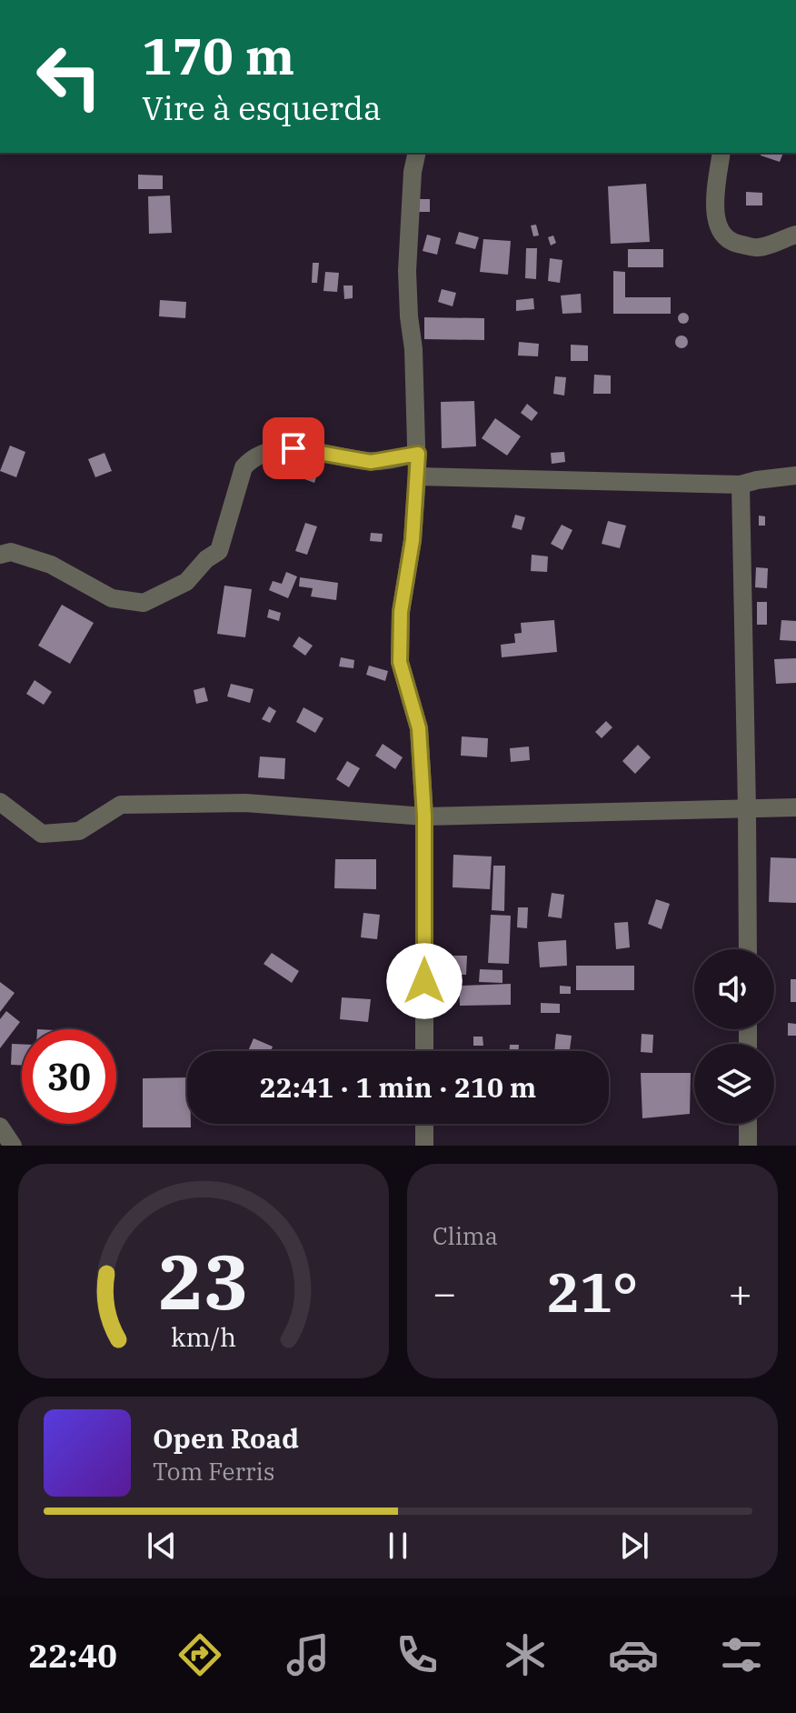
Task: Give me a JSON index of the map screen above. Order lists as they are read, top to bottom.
{
  "page": {
    "turn": ["170 m", "Vire à esquerda"],
    "limit": "30",
    "trip": "22:41 · 1 min · 210 m",
    "tile": "Clima",
    "heat": ["−", "21°", "+"],
    "song": ["Open Road", "Tom Ferris"],
    "tabs": "22:40",
    "gauge": ["23", "km/h"]
  }
}
